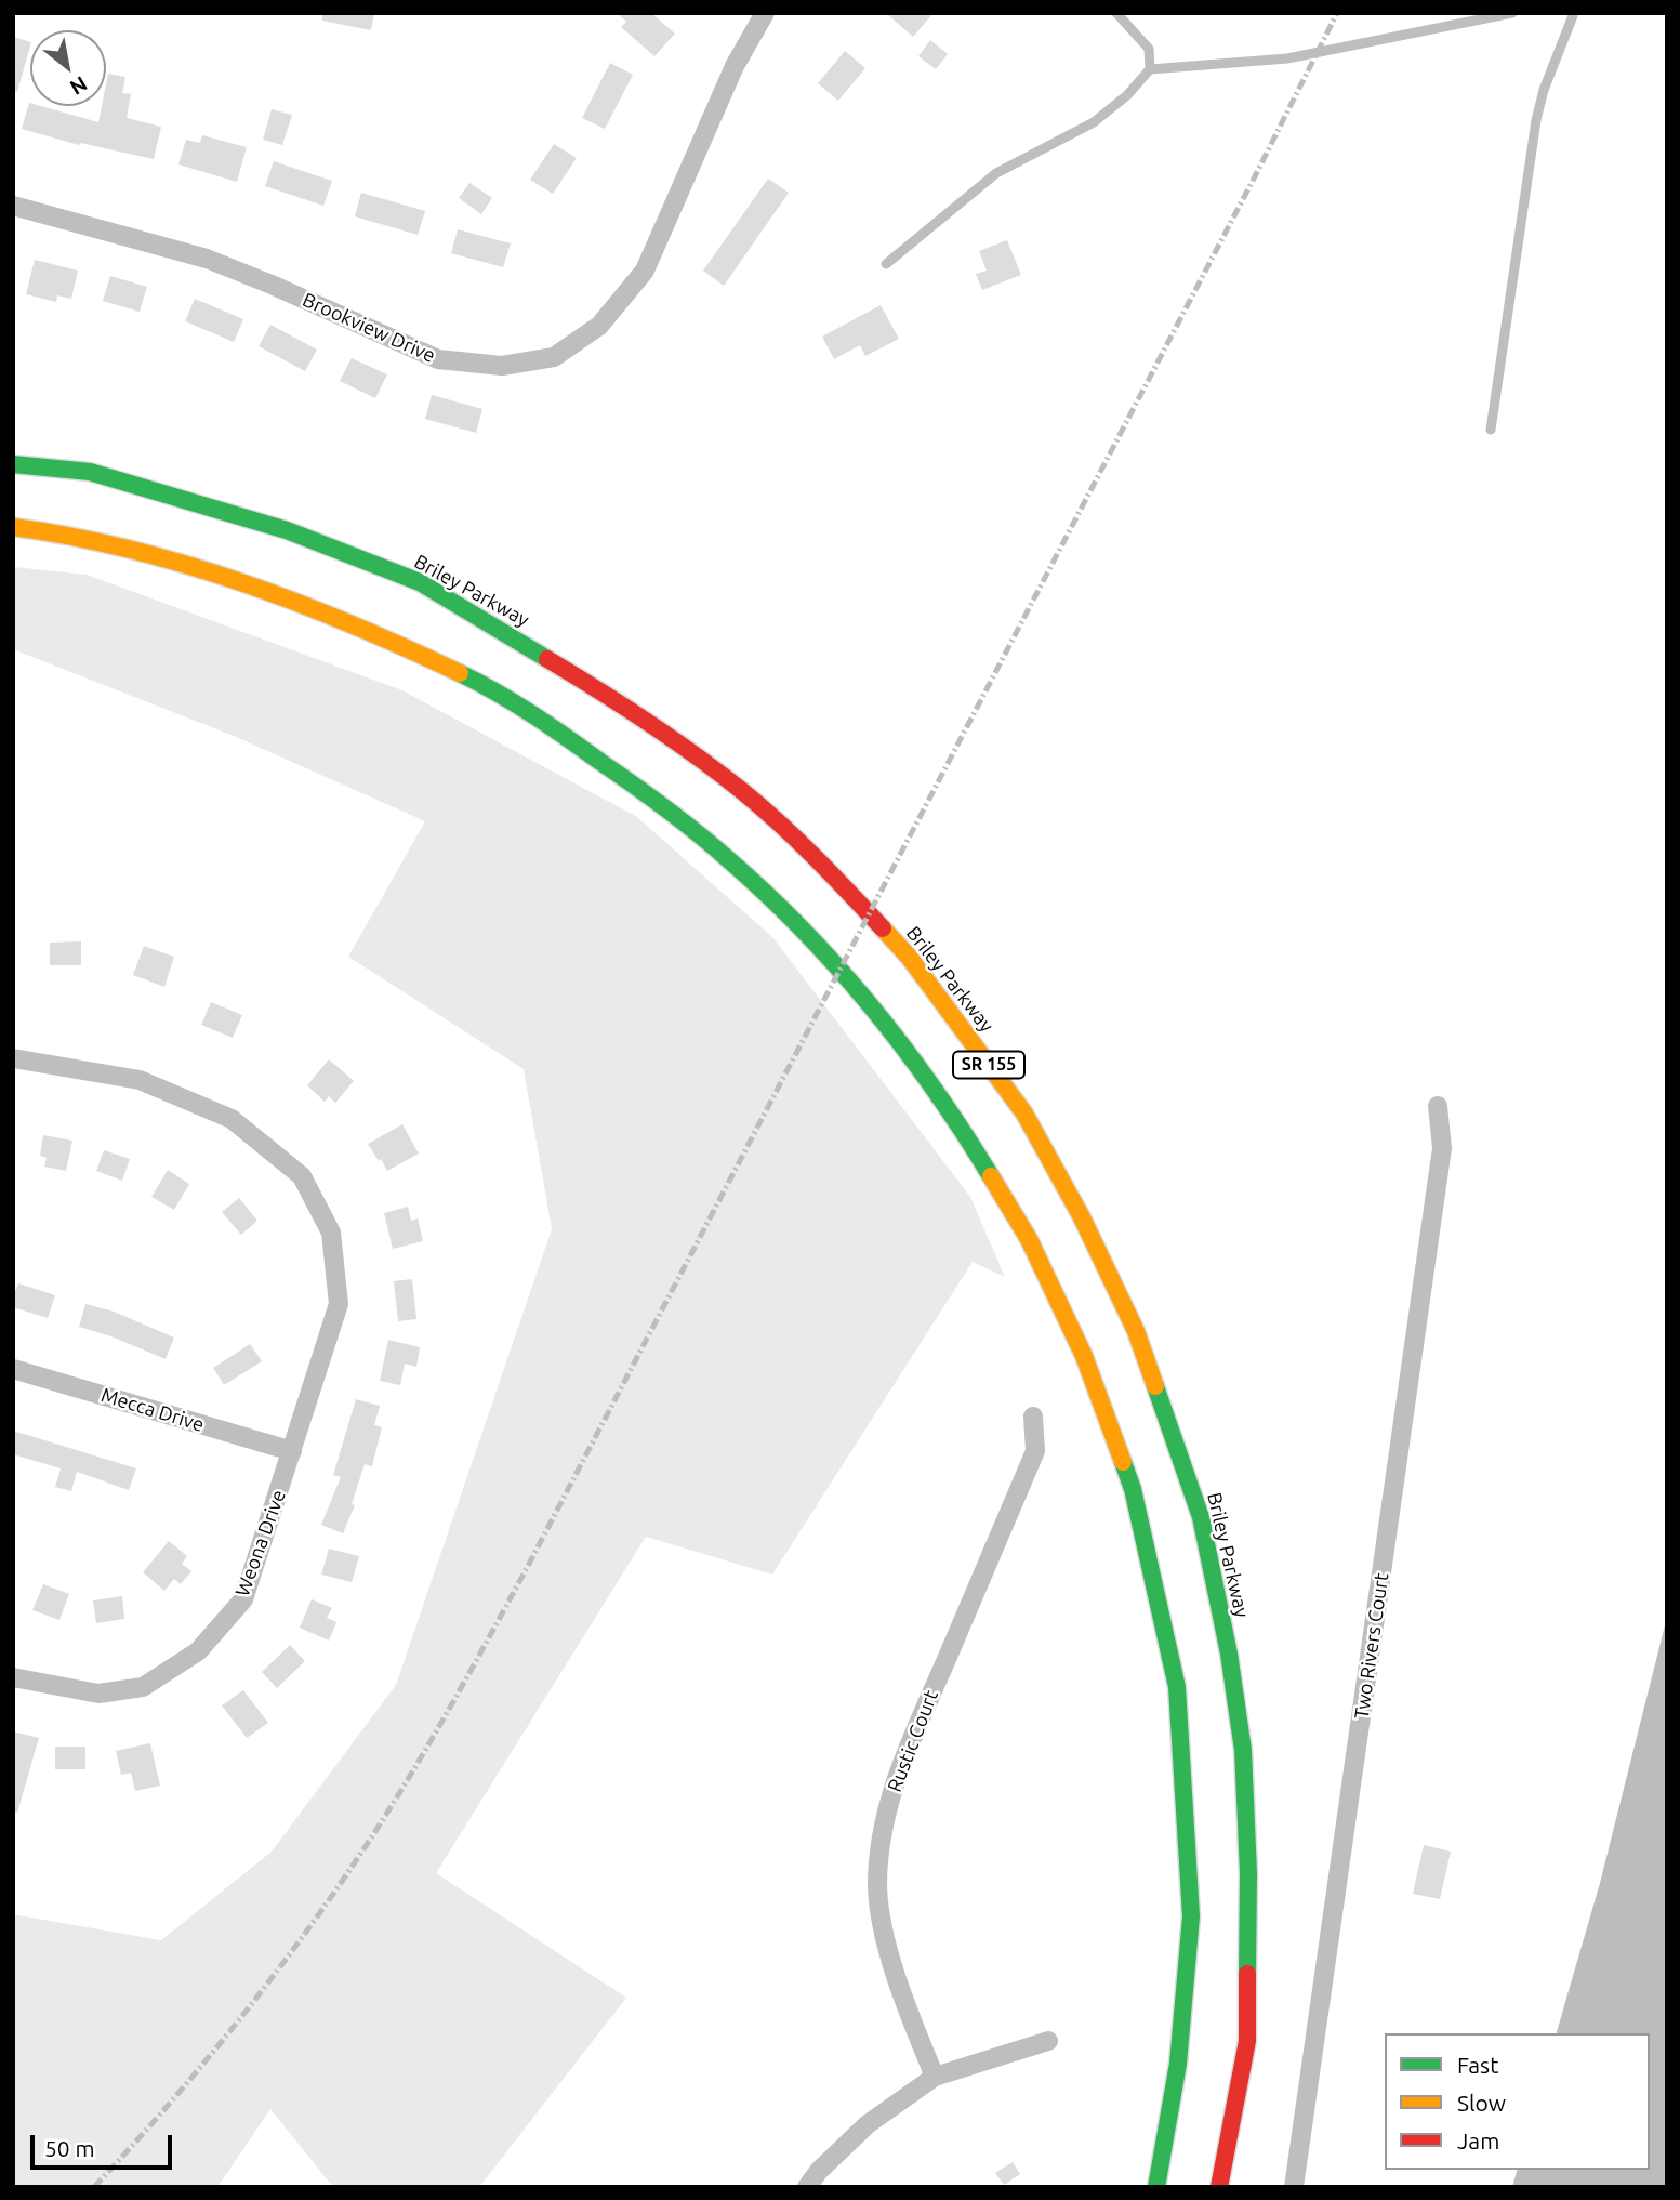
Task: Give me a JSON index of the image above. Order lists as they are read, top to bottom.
{
  "streets": {
    "highway": ["Briley Parkway", "SR 155"],
    "street": [
      "Brookview Drive",
      "Mecca Drive",
      "Weona Drive",
      "Two Rivers Court",
      "Rustic Court"
    ]
  },
  "crossings": [
    ["Mecca Drive", "Weona Drive"]
  ],
  "legend": ["Fast", "Slow", "Jam"],
  "scale_bar": "50 m",
  "north": "bottom right"
}
